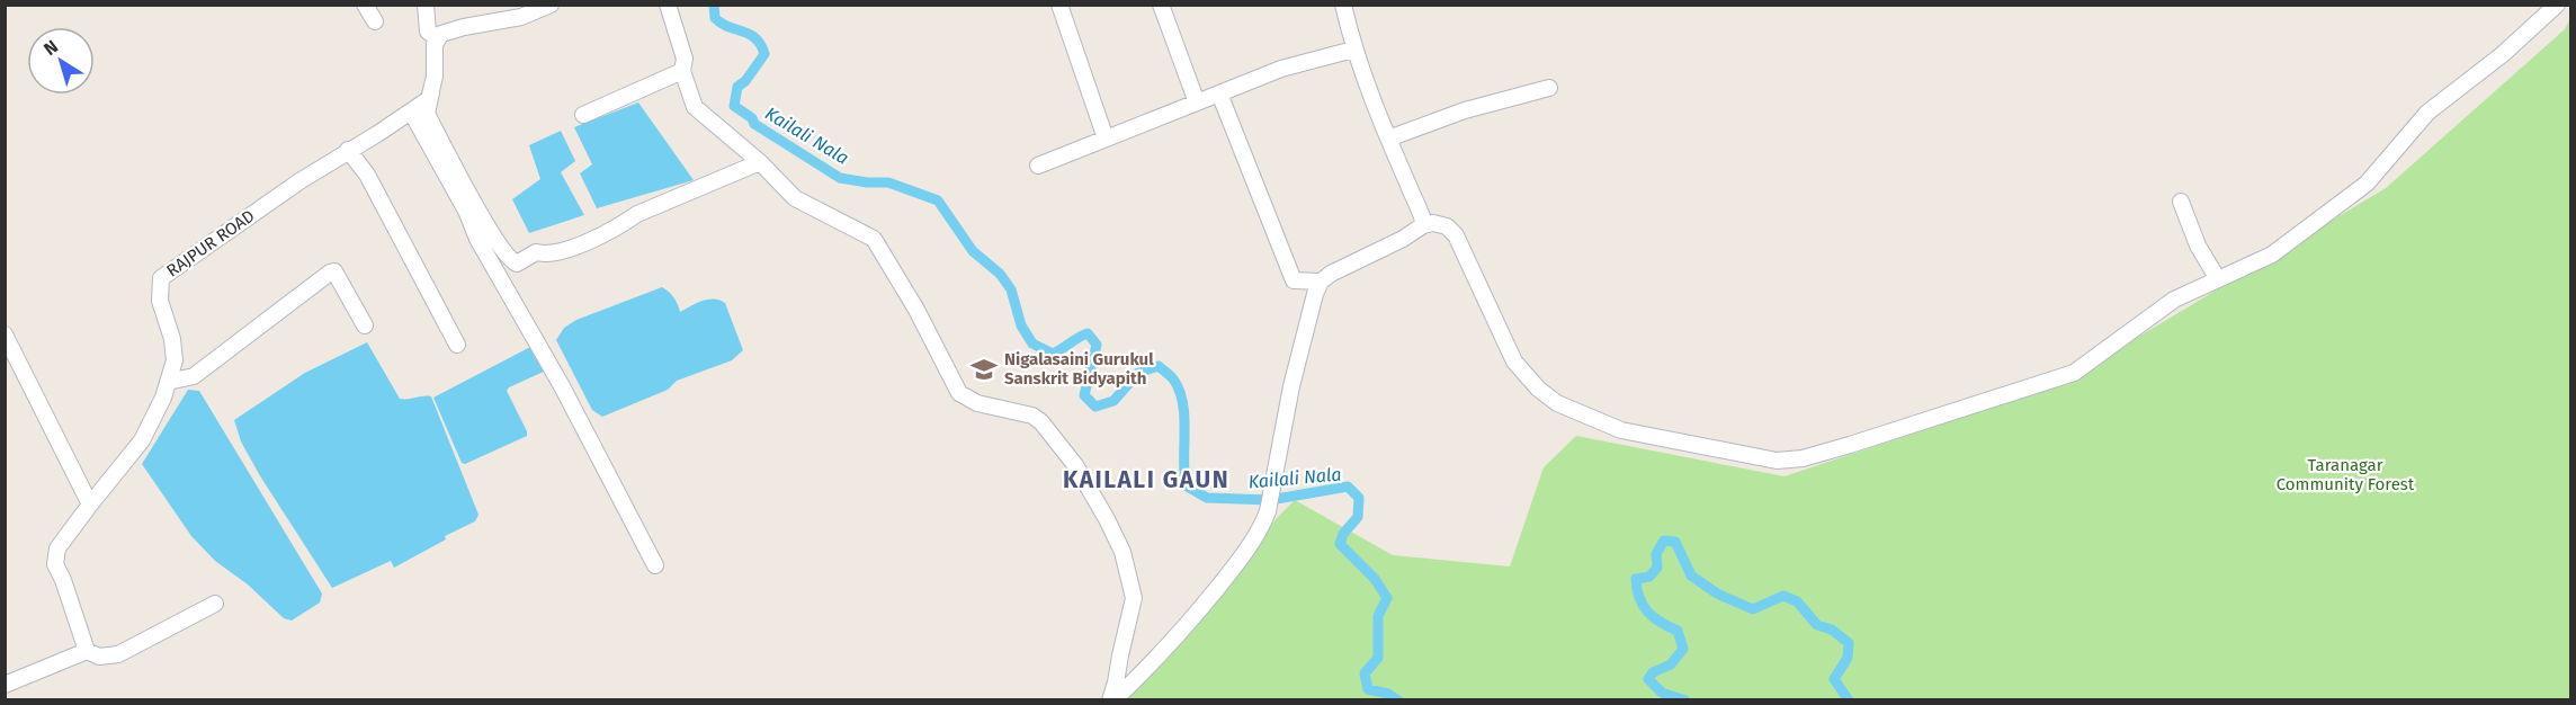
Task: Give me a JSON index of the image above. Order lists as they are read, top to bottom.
{
  "streets": {
    "street": ["RAJPUR ROAD"]
  },
  "districts": ["KAILALI GAUN"],
  "water": ["Kailali Nala"],
  "parks": ["Taranagar Community Forest"],
  "places": {
    "school or university": ["Nigalasaini Gurukul Sanskrit Bidyapith"]
  },
  "north": "top left"
}
